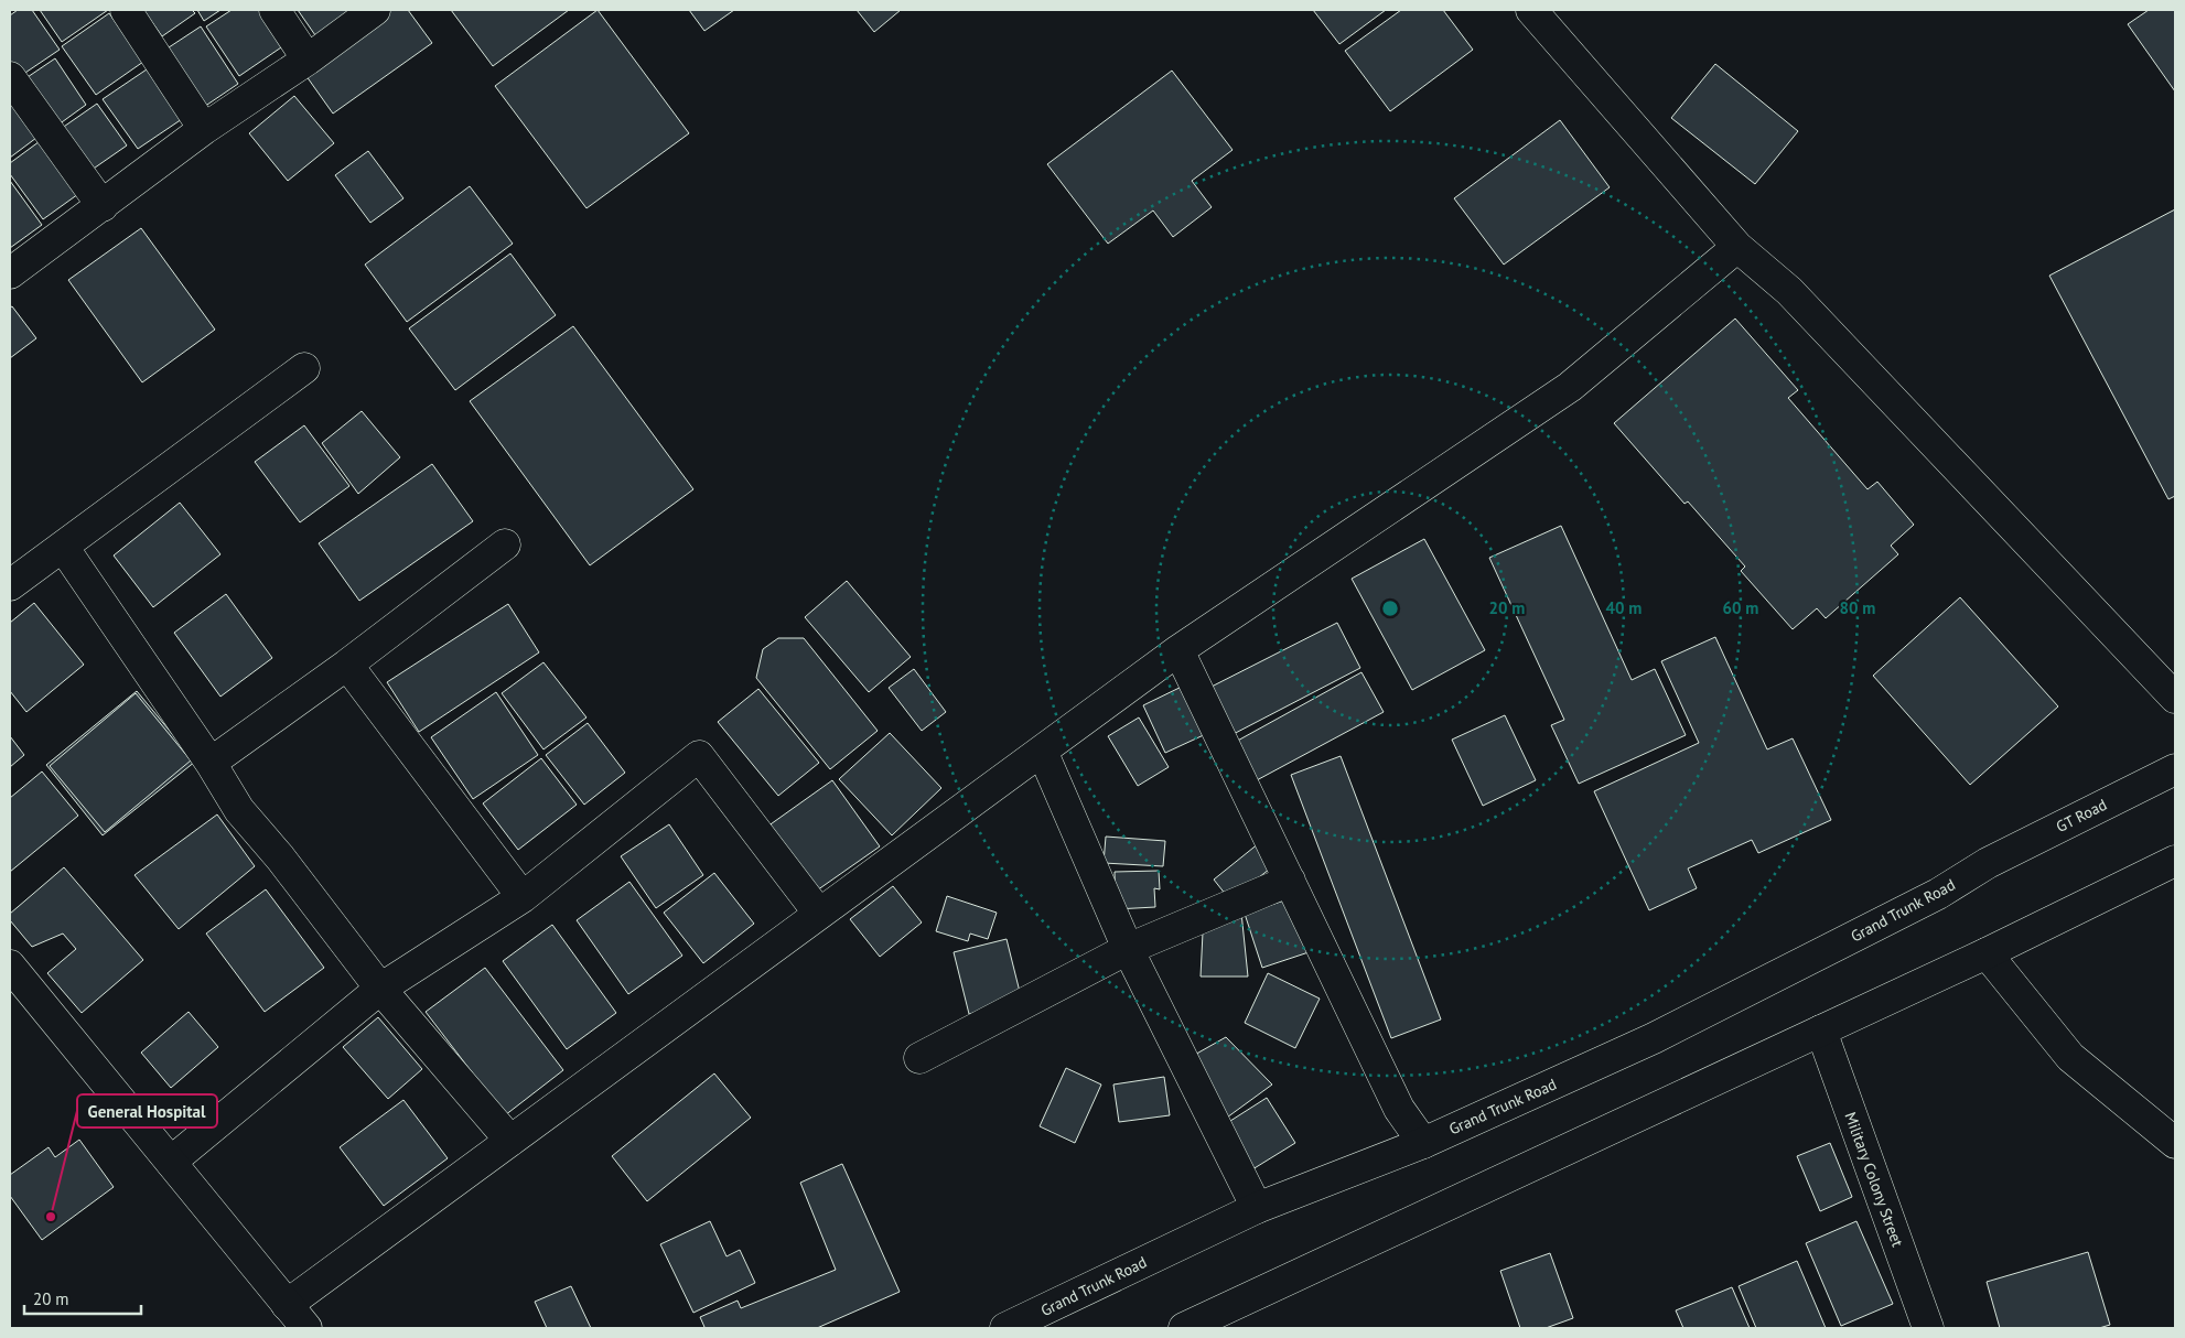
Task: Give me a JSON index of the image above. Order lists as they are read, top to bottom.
{
  "streets": {
    "street": ["GT Road", "Grand Trunk Road", "Military Colony Street"]
  },
  "crossings": [
    ["GT Road", "Grand Trunk Road"]
  ],
  "places": ["General Hospital"],
  "scale_bar": "20 m",
  "rings": [
    "20 m",
    "40 m",
    "60 m",
    "80 m"
  ]
}
